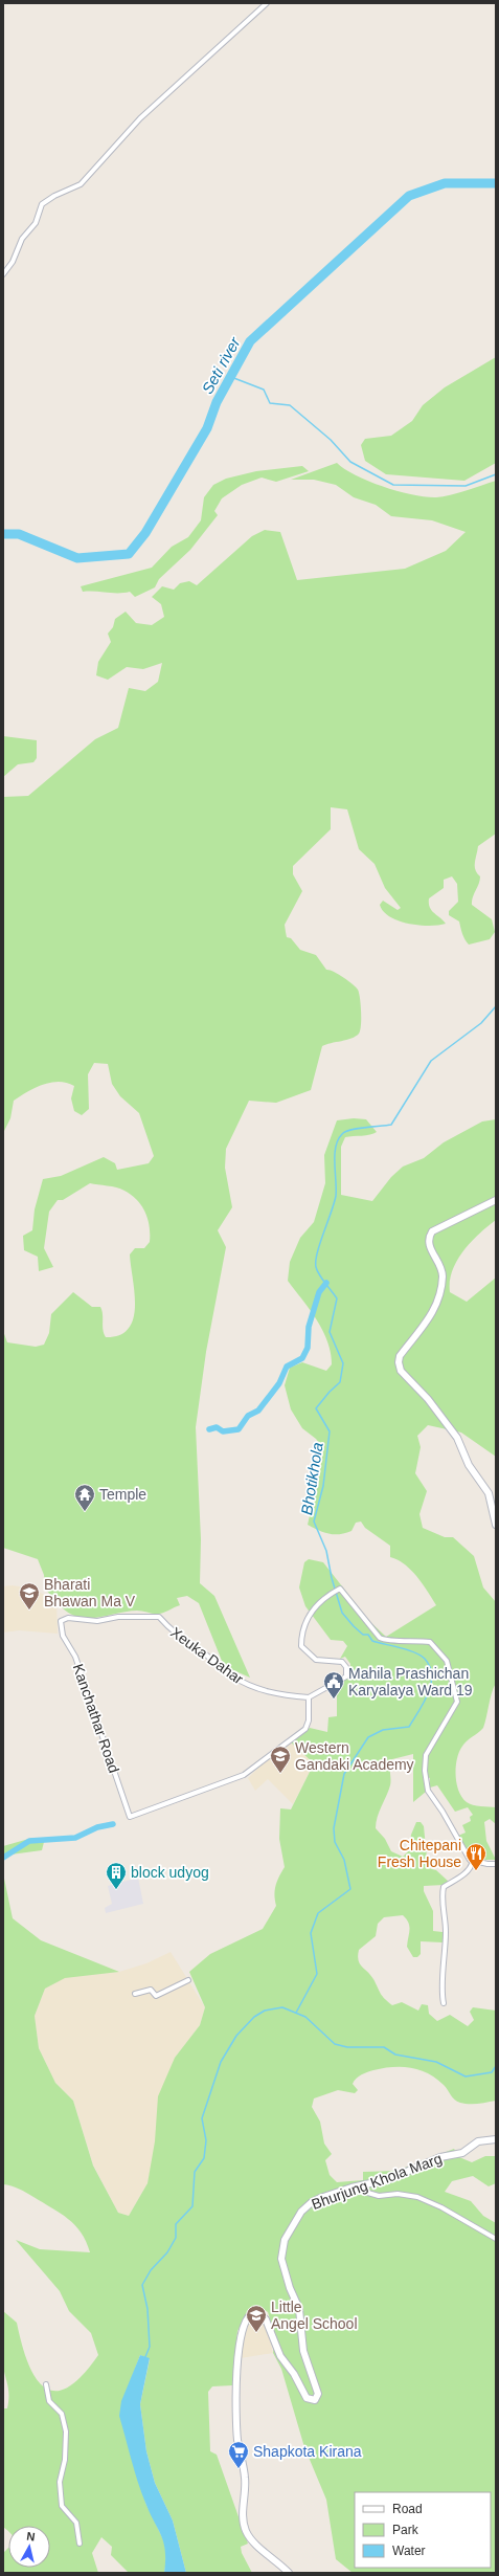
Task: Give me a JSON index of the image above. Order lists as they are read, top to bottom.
{
  "streets": {
    "main road": ["Bhurjung Khola Marg"],
    "street": ["Xeuka Dahar", "Kanchathar Road"]
  },
  "crossings": [
    ["Xeuka Dahar", "Kanchathar Road"]
  ],
  "water": ["Seti river", "Bhotikhola"],
  "places": {
    "temple": ["Temple"],
    "school or university": ["Bharati Bhawan Ma V", "Western Gandaki Academy", "Little Angel School"],
    "public building": ["Mahila Prashichan Karyalaya Ward 19"],
    "restaurant": ["Chitepani Fresh House"],
    "building": ["block udyog"],
    "supermarket": ["Shapkota Kirana"]
  },
  "legend": ["Road", "Park", "Water"],
  "north": "top"
}
